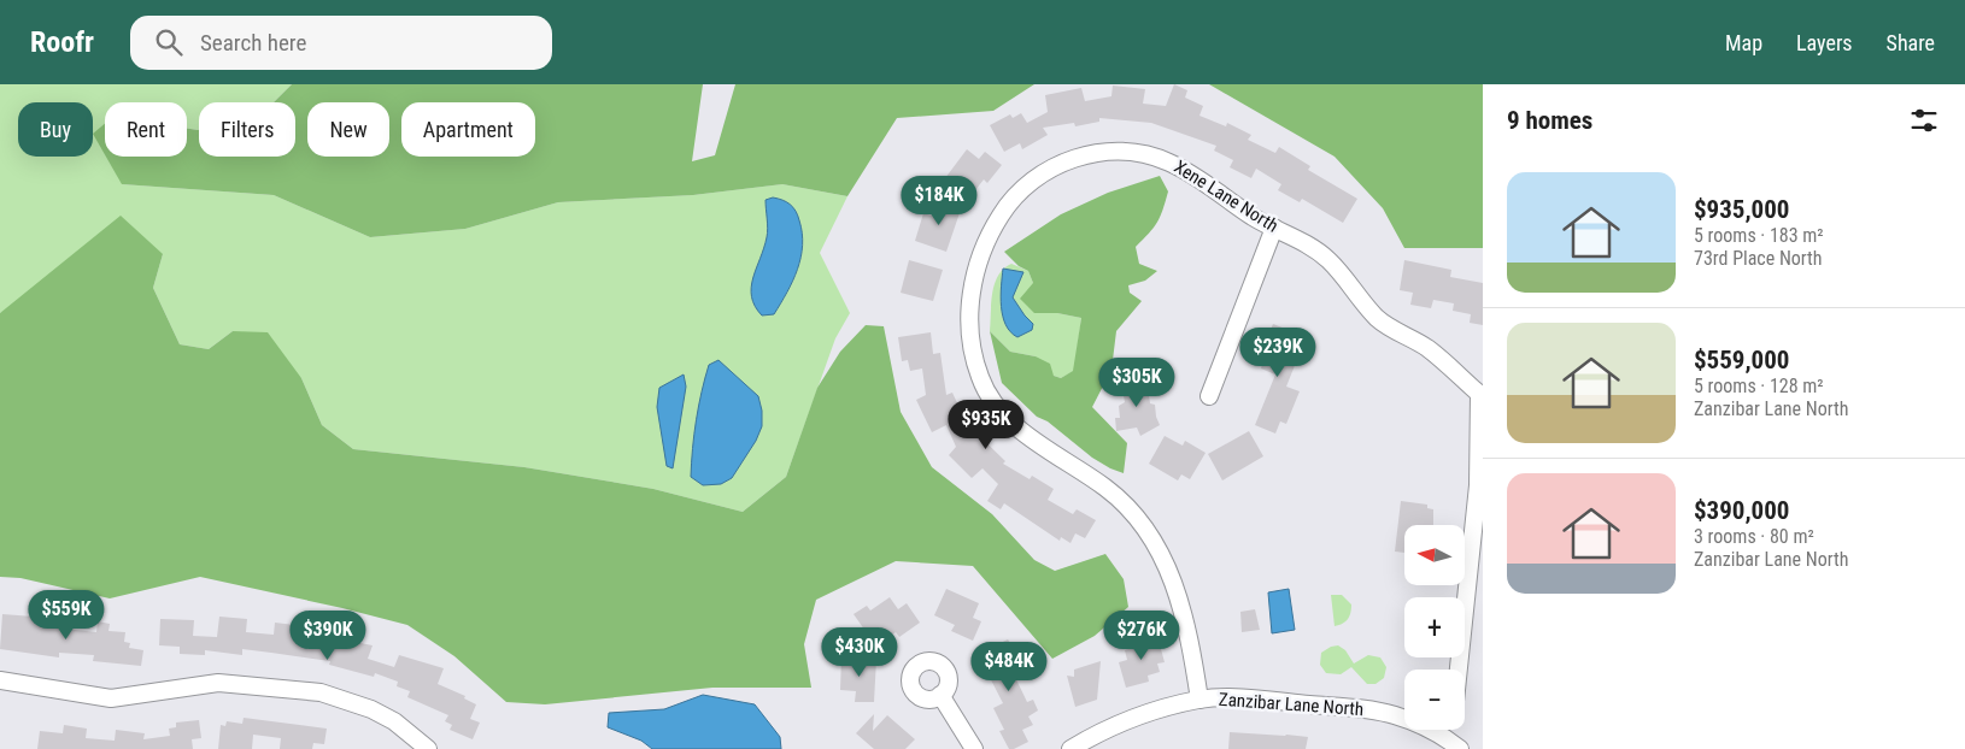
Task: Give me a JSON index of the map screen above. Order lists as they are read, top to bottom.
{
  "streets": {
    "street": ["Xene Lane North", "Zanzibar Lane North"]
  },
  "crossings": [
    ["Xene Lane North", "Zanzibar Lane North"]
  ],
  "north": "left",
  "page": {
    "header": "Roofr",
    "search": "Search here",
    "nav": ["Map", "Layers", "Share"],
    "heading": "9 homes",
    "chip": [
      "Buy",
      "Rent",
      "Filters",
      "New",
      "Apartment"
    ],
    "list": [
      {
        "name": "$935,000",
        "note": "5 rooms · 183 m² · 73rd Place North"
      },
      {
        "name": "$559,000",
        "note": "5 rooms · 128 m² · Zanzibar Lane North"
      },
      {
        "name": "$390,000",
        "note": "3 rooms · 80 m² · Zanzibar Lane North"
      }
    ],
    "price": [
      "$184K",
      "$239K",
      "$305K",
      "$935K",
      "$559K",
      "$390K",
      "$276K",
      "$430K",
      "$484K"
    ],
    "map_buttons": ["+", "−"]
  }
}
